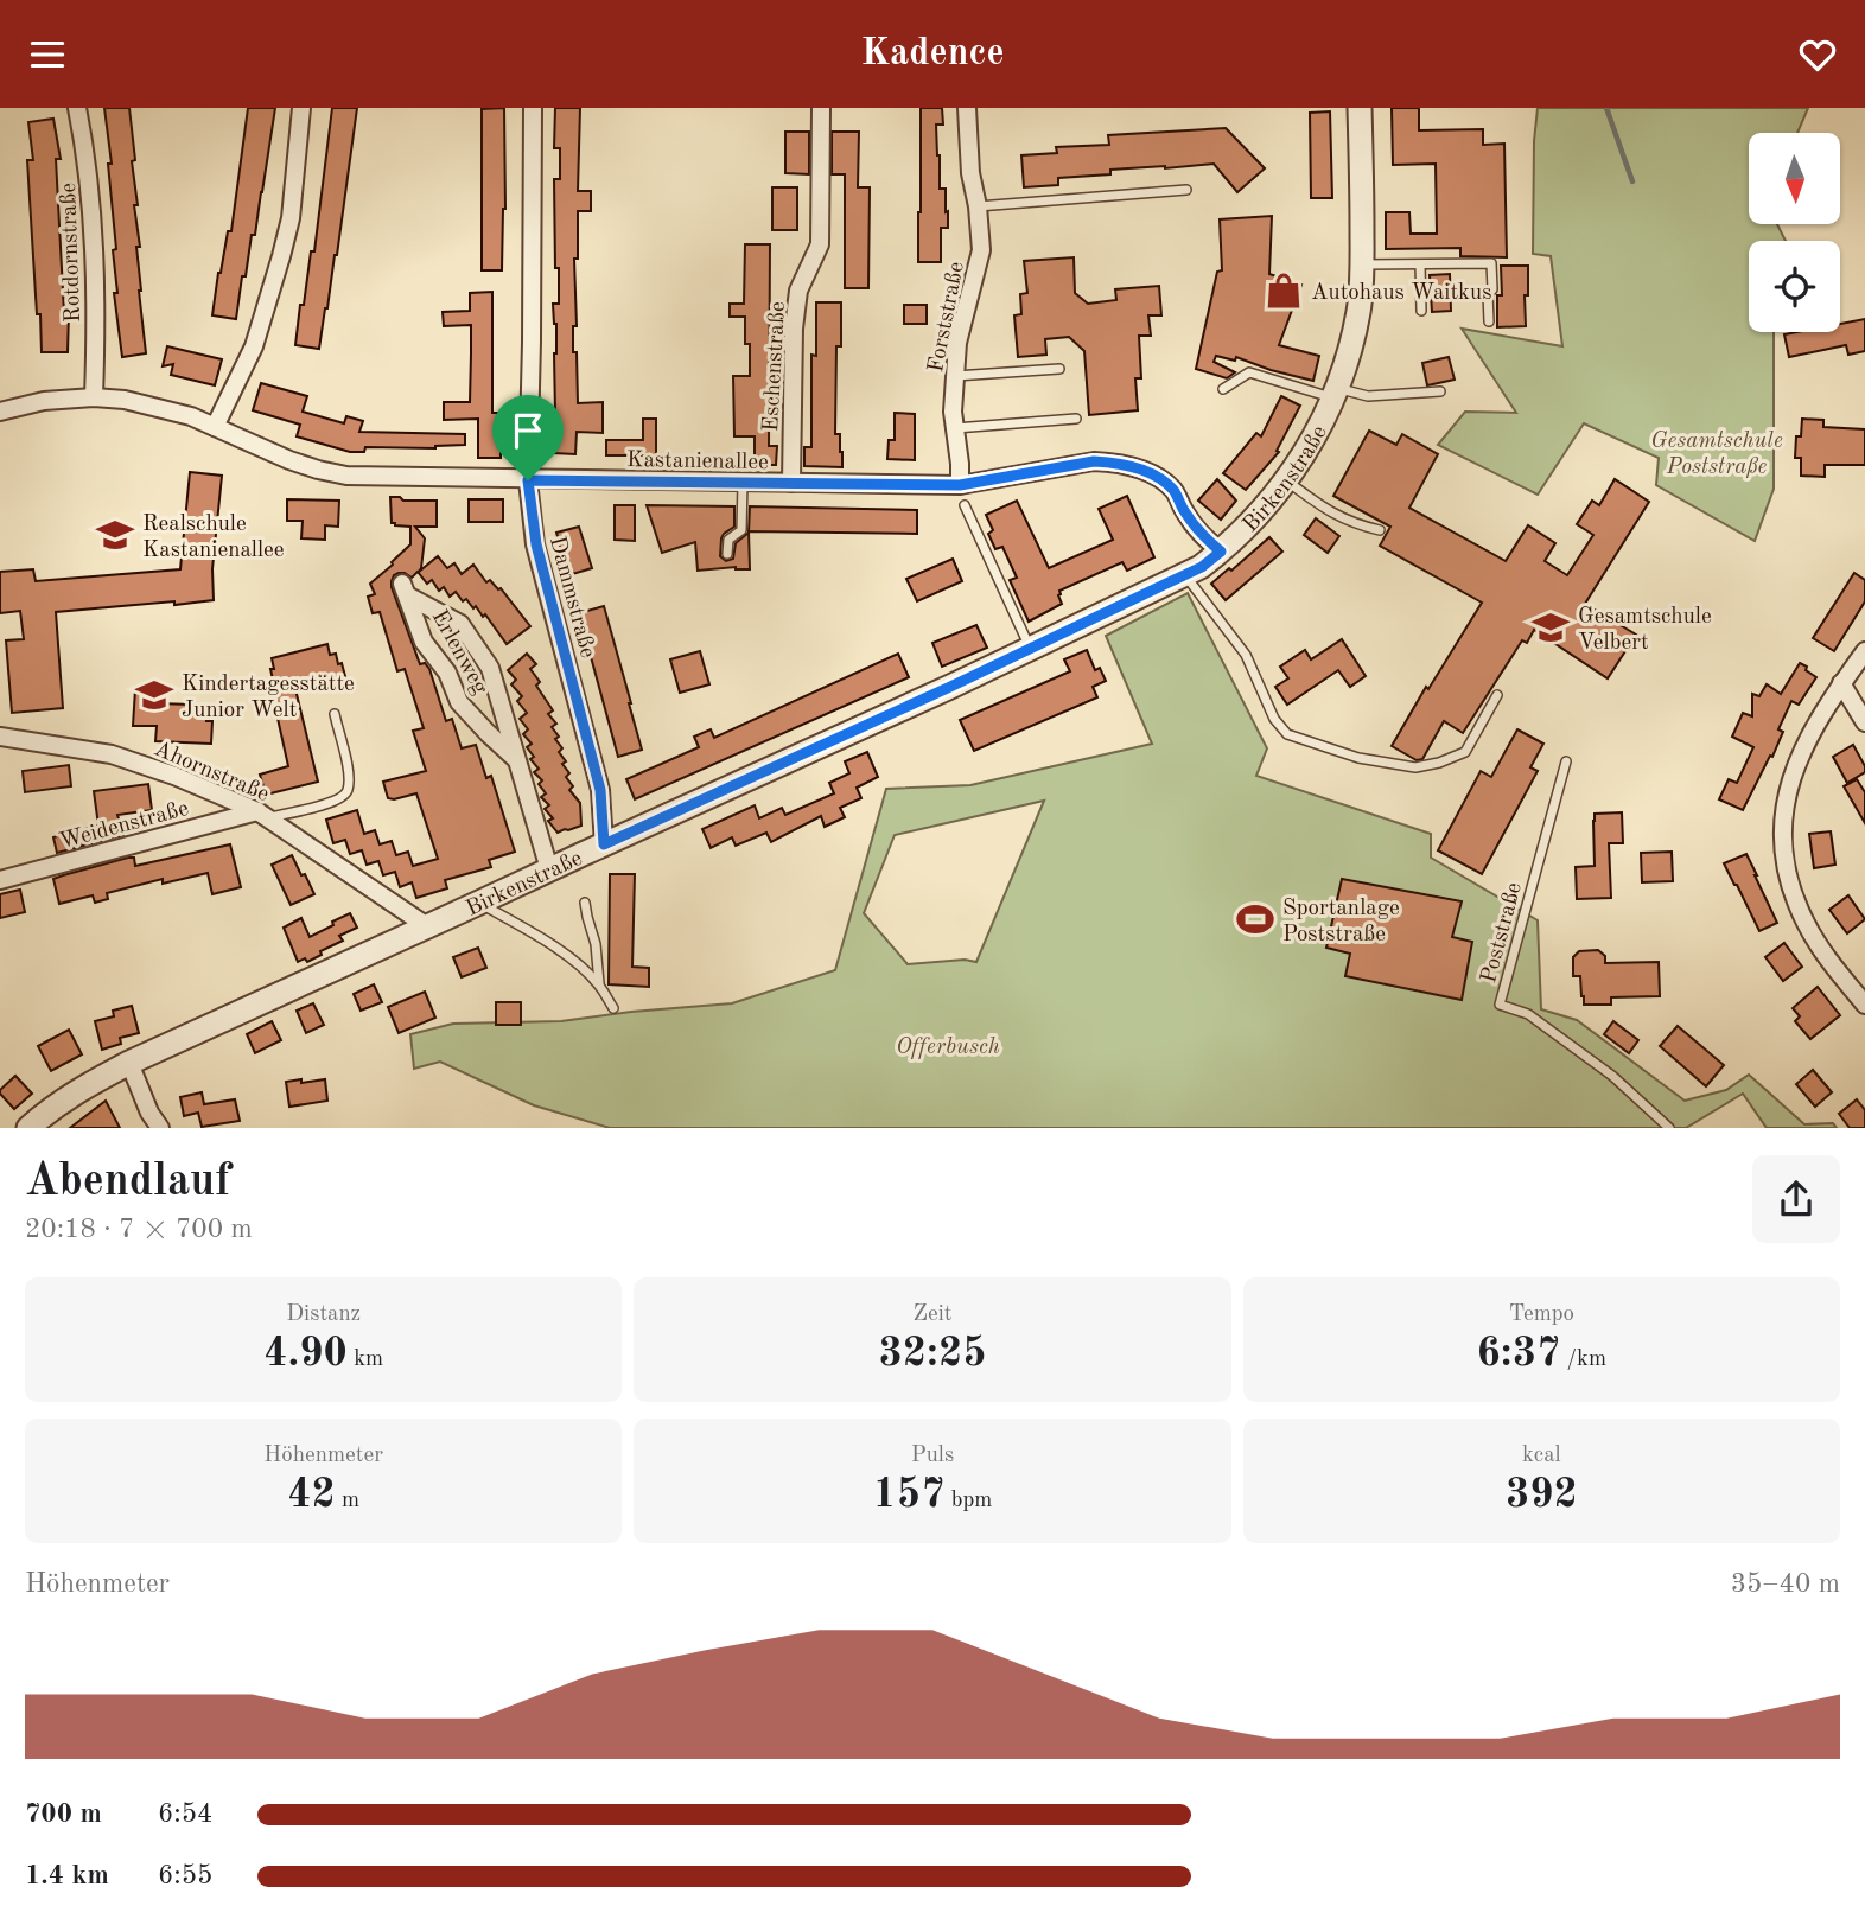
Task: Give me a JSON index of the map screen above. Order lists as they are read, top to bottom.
{
  "streets": {
    "street": [
      "Rotdornstraße",
      "Forststraße",
      "Eschenstraße",
      "Kastanienallee",
      "Birkenstraße",
      "Dammstraße",
      "Erlenweg",
      "Ahornstraße",
      "Weidenstraße"
    ],
    "lane": ["Poststraße"]
  },
  "crossings": [
    ["Rotdornstraße", "Kastanienallee"],
    ["Forststraße", "Kastanienallee"],
    ["Eschenstraße", "Kastanienallee"],
    ["Kastanienallee", "Birkenstraße"],
    ["Kastanienallee", "Dammstraße"],
    ["Birkenstraße", "Dammstraße"],
    ["Birkenstraße", "Erlenweg"],
    ["Birkenstraße", "Ahornstraße"],
    ["Ahornstraße", "Weidenstraße"]
  ],
  "parks": ["Gesamtschule Poststraße", "Offerbusch"],
  "places": {
    "shop": ["Autohaus Waitkus"],
    "school or university": ["Realschule Kastanienallee", "Gesamtschule Velbert", "Kindertagesstätte Junior Welt"],
    "sports": ["Sportanlage Poststraße"]
  },
  "north": "bottom",
  "page": {
    "header": "Kadence",
    "heading": ["Abendlauf", "20:18 · 7 × 700 m"],
    "stats": [
      ["Distanz", "4.90 km"],
      ["Zeit", "32:25"],
      ["Tempo", "6:37 /km"],
      ["Höhenmeter", "42 m"],
      ["Puls", "157 bpm"],
      ["kcal", "392"]
    ],
    "chart": ["Höhenmeter", "35–40 m"],
    "list": [
      {
        "name": "700 m",
        "note": "6:54"
      },
      {
        "name": "1.4 km",
        "note": "6:55"
      }
    ]
  }
}
